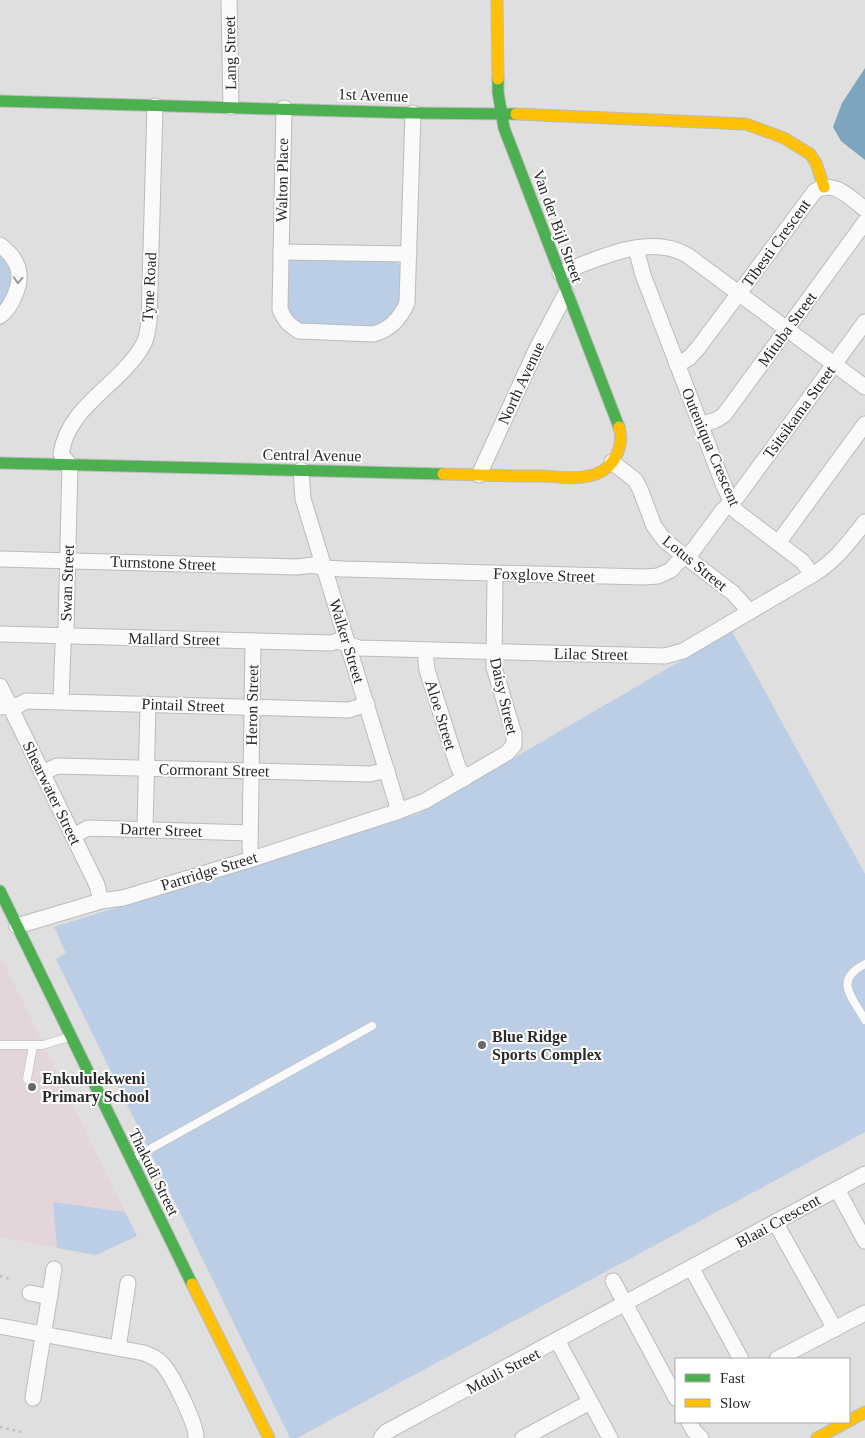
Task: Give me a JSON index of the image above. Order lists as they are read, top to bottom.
{
  "streets": {
    "street": [
      "Lang Street",
      "1st Avenue",
      "Walton Place",
      "Van der Bijl Street",
      "Tibesti Crescent",
      "Tyne Road",
      "Mituba Street",
      "North Avenue",
      "Tsitsikama Street",
      "Outeniqua Crescent",
      "Central Avenue",
      "Turnstone Street",
      "Lotus Street",
      "Foxglove Street",
      "Swan Street",
      "Mallard Street",
      "Walker Street",
      "Lilac Street",
      "Daisy Street",
      "Pintail Street",
      "Heron Street",
      "Aloe Street",
      "Cormorant Street",
      "Shearwater Street",
      "Darter Street",
      "Partridge Street",
      "Thakudi Street",
      "Blaai Crescent",
      "Mduli Street"
    ]
  },
  "crossings": [
    ["Lang Street", "1st Avenue"],
    ["1st Avenue", "Walton Place"],
    ["1st Avenue", "Van der Bijl Street"],
    ["1st Avenue", "Tibesti Crescent"],
    ["1st Avenue", "Tyne Road"],
    ["Van der Bijl Street", "North Avenue"],
    ["Van der Bijl Street", "Central Avenue"],
    ["Van der Bijl Street", "Lotus Street"],
    ["Tibesti Crescent", "Outeniqua Crescent"],
    ["Tyne Road", "Central Avenue"],
    ["Tyne Road", "Swan Street"],
    ["Mituba Street", "Outeniqua Crescent"],
    ["North Avenue", "Central Avenue"],
    ["Tsitsikama Street", "Outeniqua Crescent"],
    ["Tsitsikama Street", "Foxglove Street"],
    ["Outeniqua Crescent", "Foxglove Street"],
    ["Outeniqua Crescent", "Lilac Street"],
    ["Central Avenue", "Lotus Street"],
    ["Central Avenue", "Swan Street"],
    ["Central Avenue", "Walker Street"],
    ["Turnstone Street", "Foxglove Street"],
    ["Turnstone Street", "Swan Street"],
    ["Turnstone Street", "Walker Street"],
    ["Lotus Street", "Foxglove Street"],
    ["Lotus Street", "Lilac Street"],
    ["Foxglove Street", "Walker Street"],
    ["Foxglove Street", "Daisy Street"],
    ["Swan Street", "Mallard Street"],
    ["Swan Street", "Pintail Street"],
    ["Mallard Street", "Walker Street"],
    ["Mallard Street", "Lilac Street"],
    ["Mallard Street", "Heron Street"],
    ["Walker Street", "Lilac Street"],
    ["Walker Street", "Daisy Street"],
    ["Walker Street", "Pintail Street"],
    ["Walker Street", "Cormorant Street"],
    ["Walker Street", "Partridge Street"],
    ["Lilac Street", "Daisy Street"],
    ["Lilac Street", "Aloe Street"],
    ["Daisy Street", "Aloe Street"],
    ["Daisy Street", "Partridge Street"],
    ["Pintail Street", "Heron Street"],
    ["Pintail Street", "Shearwater Street"],
    ["Heron Street", "Cormorant Street"],
    ["Heron Street", "Darter Street"],
    ["Heron Street", "Partridge Street"],
    ["Cormorant Street", "Shearwater Street"],
    ["Shearwater Street", "Darter Street"],
    ["Shearwater Street", "Partridge Street"],
    ["Partridge Street", "Thakudi Street"],
    ["Blaai Crescent", "Mduli Street"]
  ],
  "places": ["Blue Ridge Sports Complex", "Enkululekweni Primary School"],
  "legend": ["Fast", "Slow"]
}
